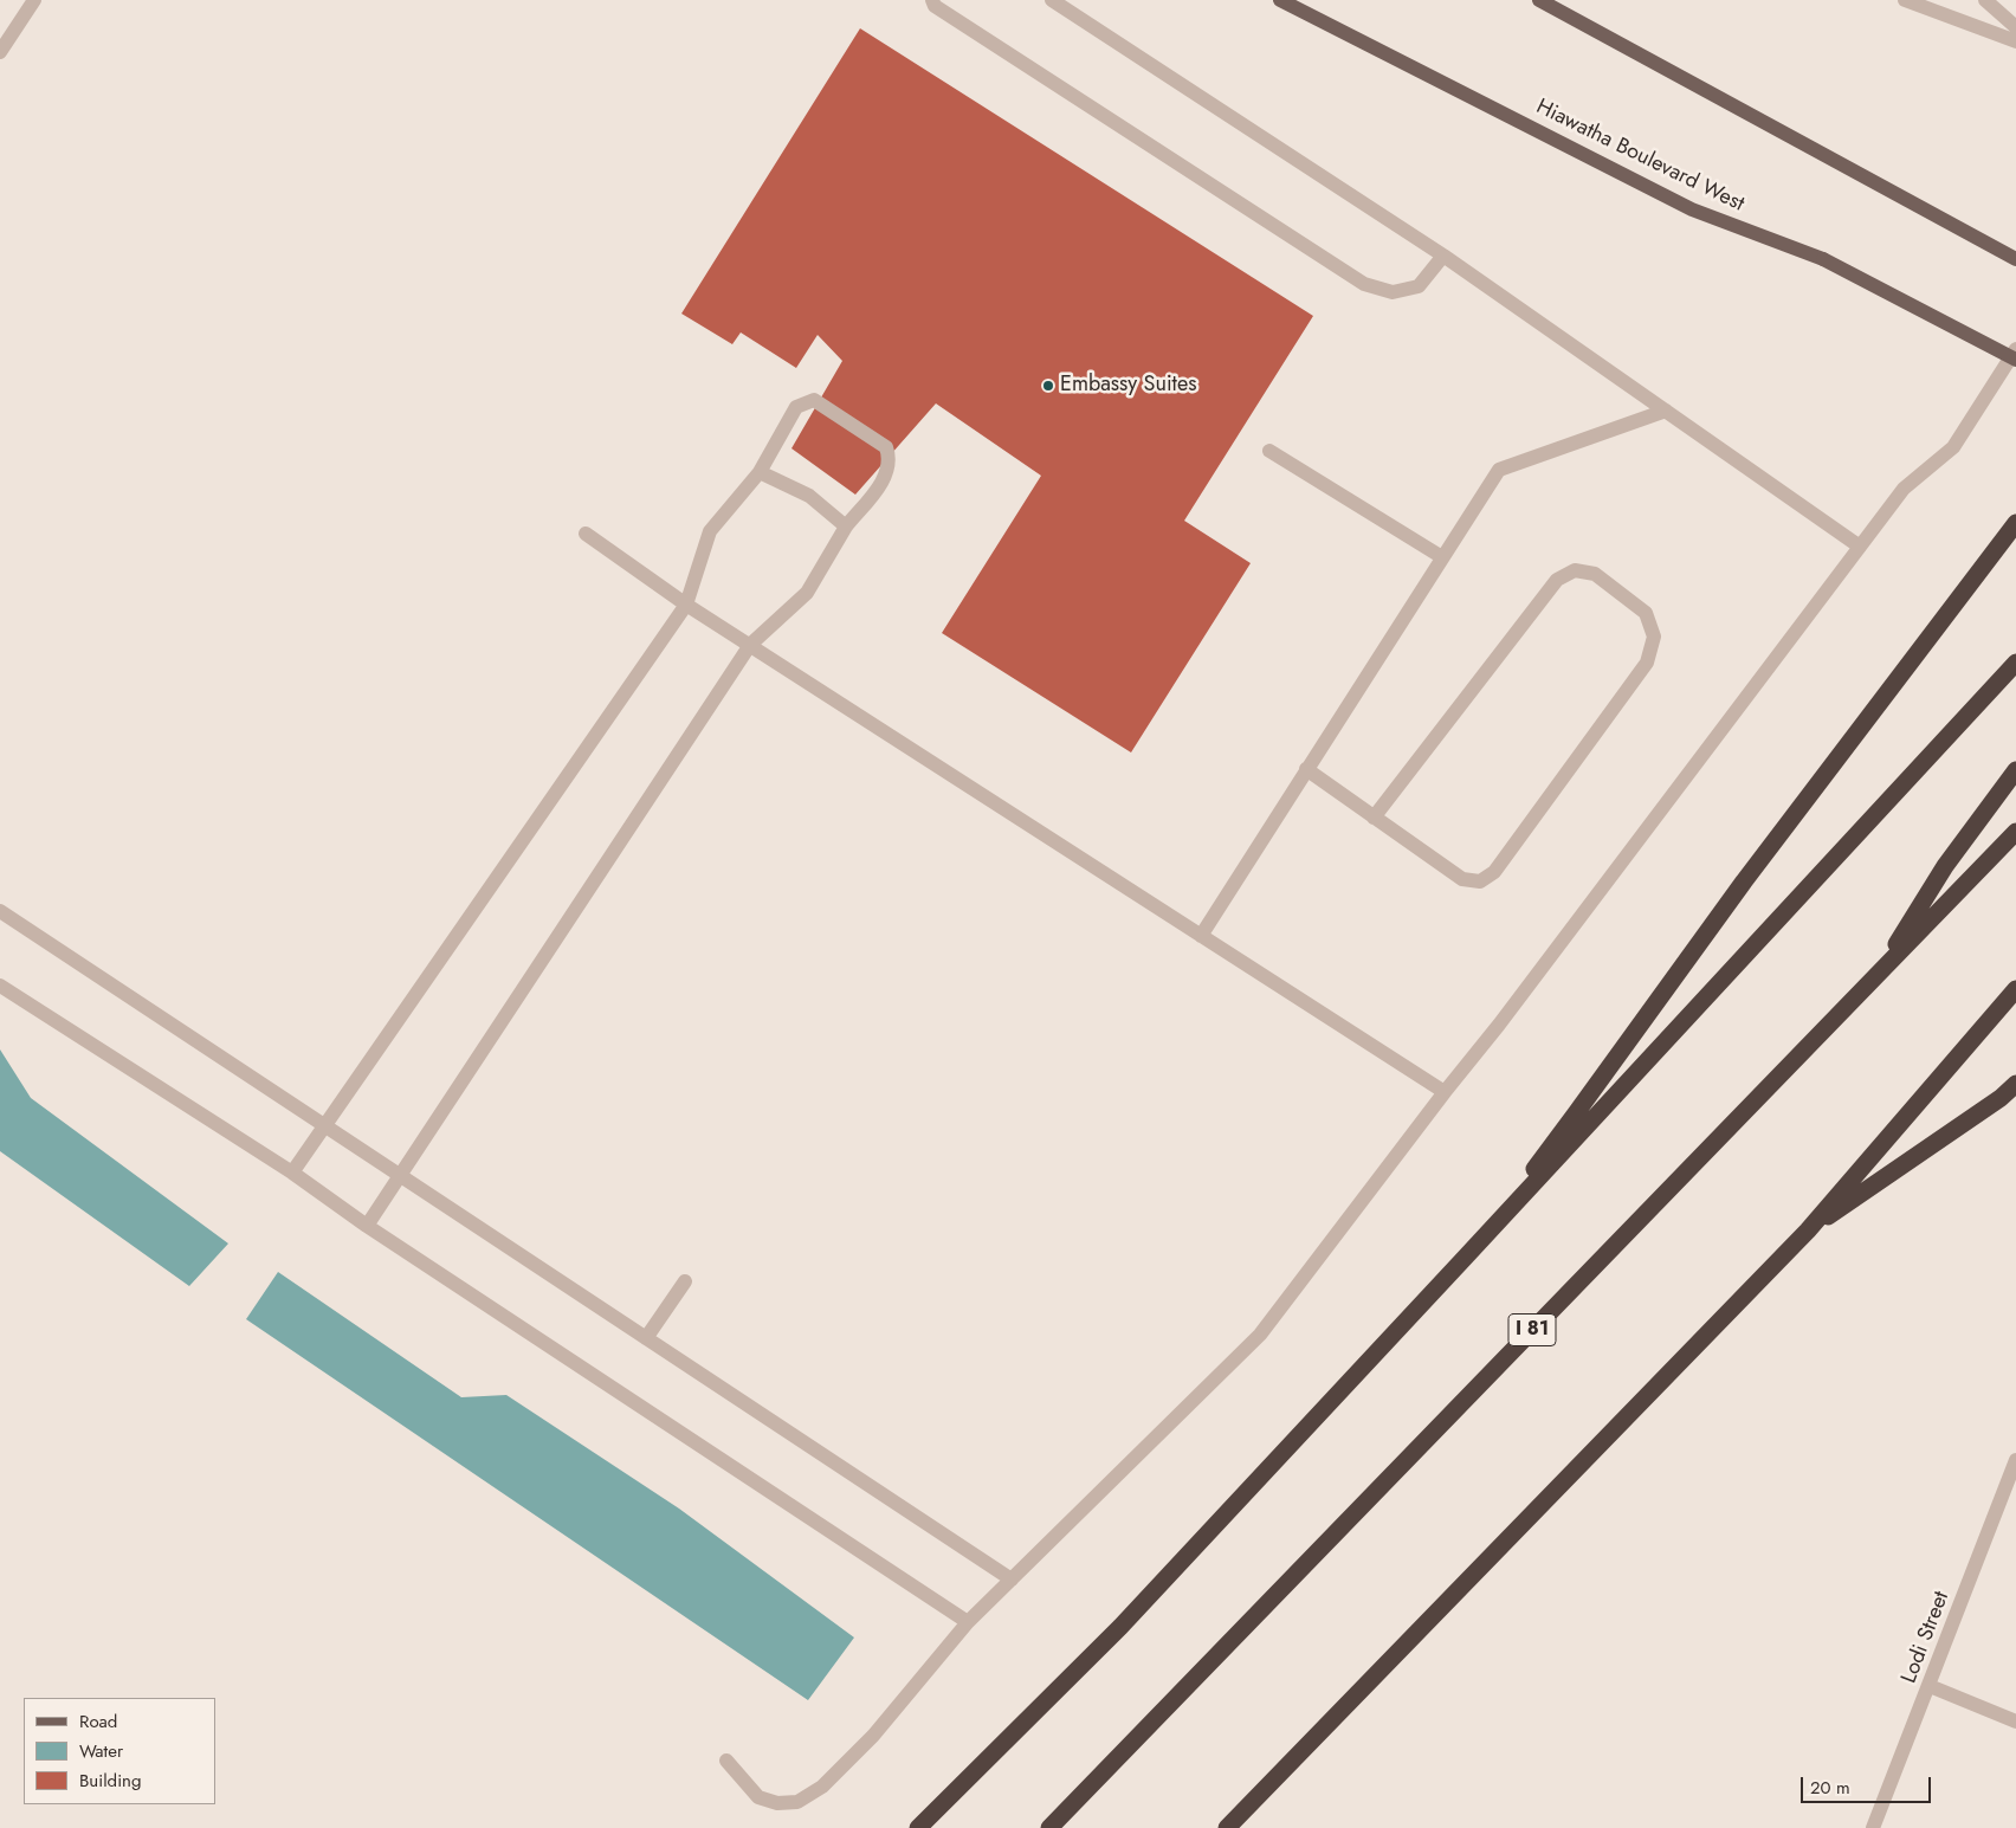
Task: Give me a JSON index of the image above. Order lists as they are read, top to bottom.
{
  "streets": {
    "highway": ["I 81"],
    "main road": ["Hiawatha Boulevard West"],
    "street": ["Lodi Street"]
  },
  "places": ["Embassy Suites"],
  "legend": ["Road", "Water", "Building"],
  "scale_bar": "20 m"
}
